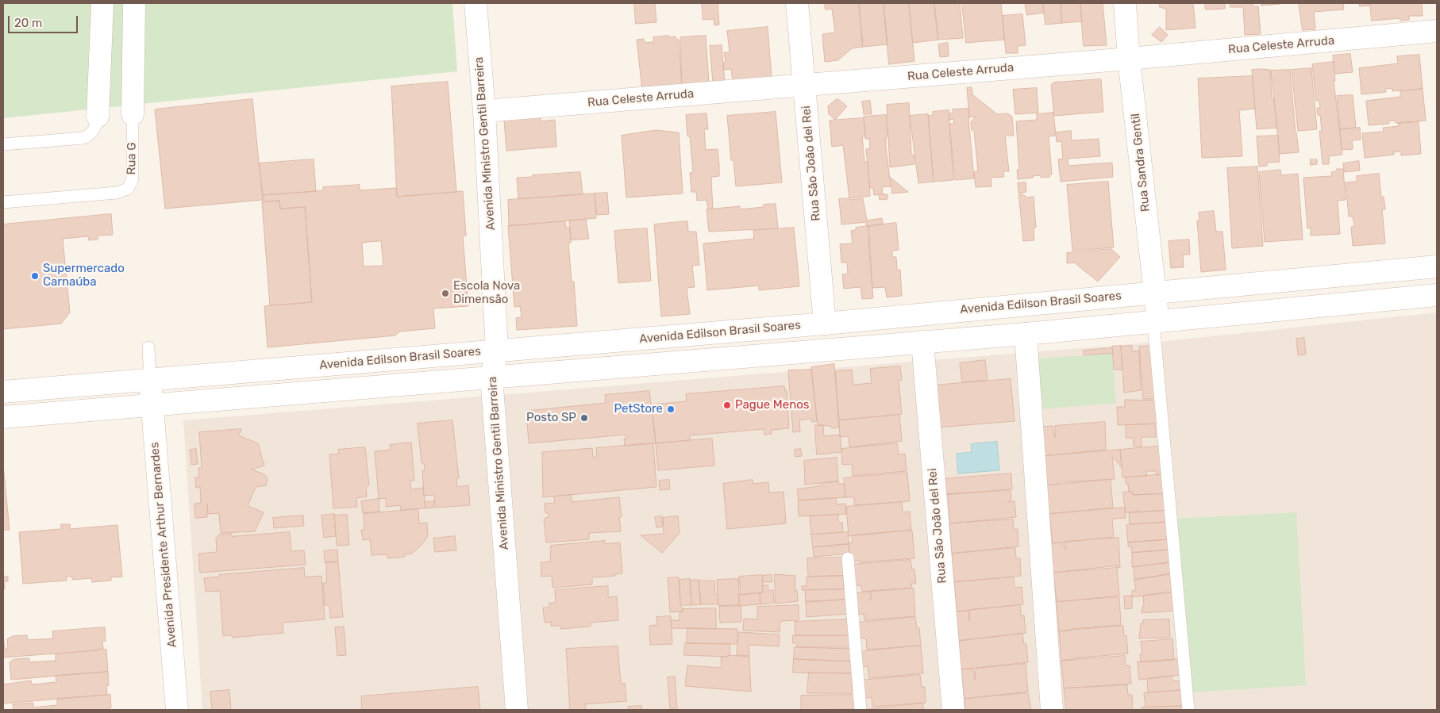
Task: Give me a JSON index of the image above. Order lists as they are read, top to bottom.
{
  "streets": {
    "street": [
      "Rua Celeste Arruda",
      "Avenida Ministro Gentil Barreira",
      "Rua G",
      "Rua Sandra Gentil",
      "Rua São João del Rei",
      "Avenida Edilson Brasil Soares",
      "Avenida Presidente Arthur Bernardes"
    ]
  },
  "crossings": [
    ["Rua Celeste Arruda", "Avenida Ministro Gentil Barreira"],
    ["Rua Celeste Arruda", "Rua Sandra Gentil"],
    ["Rua Celeste Arruda", "Rua São João del Rei"],
    ["Avenida Ministro Gentil Barreira", "Avenida Edilson Brasil Soares"],
    ["Rua Sandra Gentil", "Avenida Edilson Brasil Soares"],
    ["Rua São João del Rei", "Avenida Edilson Brasil Soares"],
    ["Avenida Edilson Brasil Soares", "Avenida Presidente Arthur Bernardes"]
  ],
  "places": [
    "Supermercado Carnaúba",
    "Escola Nova Dimensão",
    "Pague Menos",
    "PetStore",
    "Posto SP"
  ],
  "scale_bar": "20 m"
}
